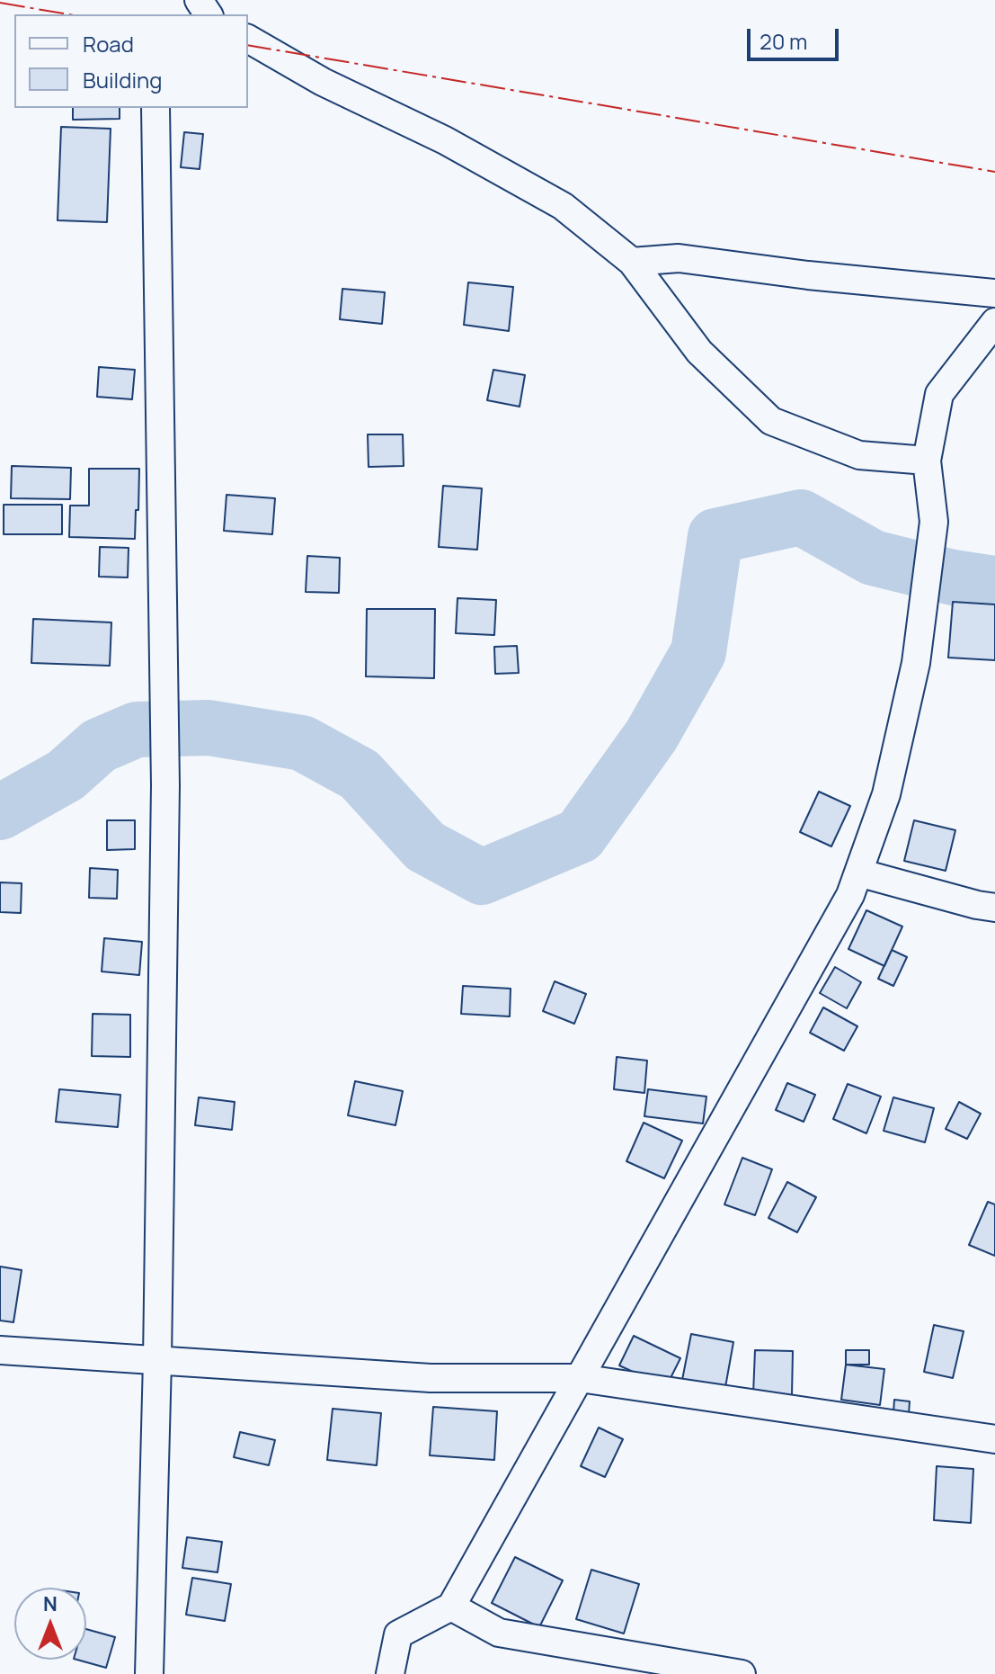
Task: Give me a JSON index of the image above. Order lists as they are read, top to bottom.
{
  "legend": ["Road", "Building"],
  "scale_bar": "20 m",
  "north": "top"
}
